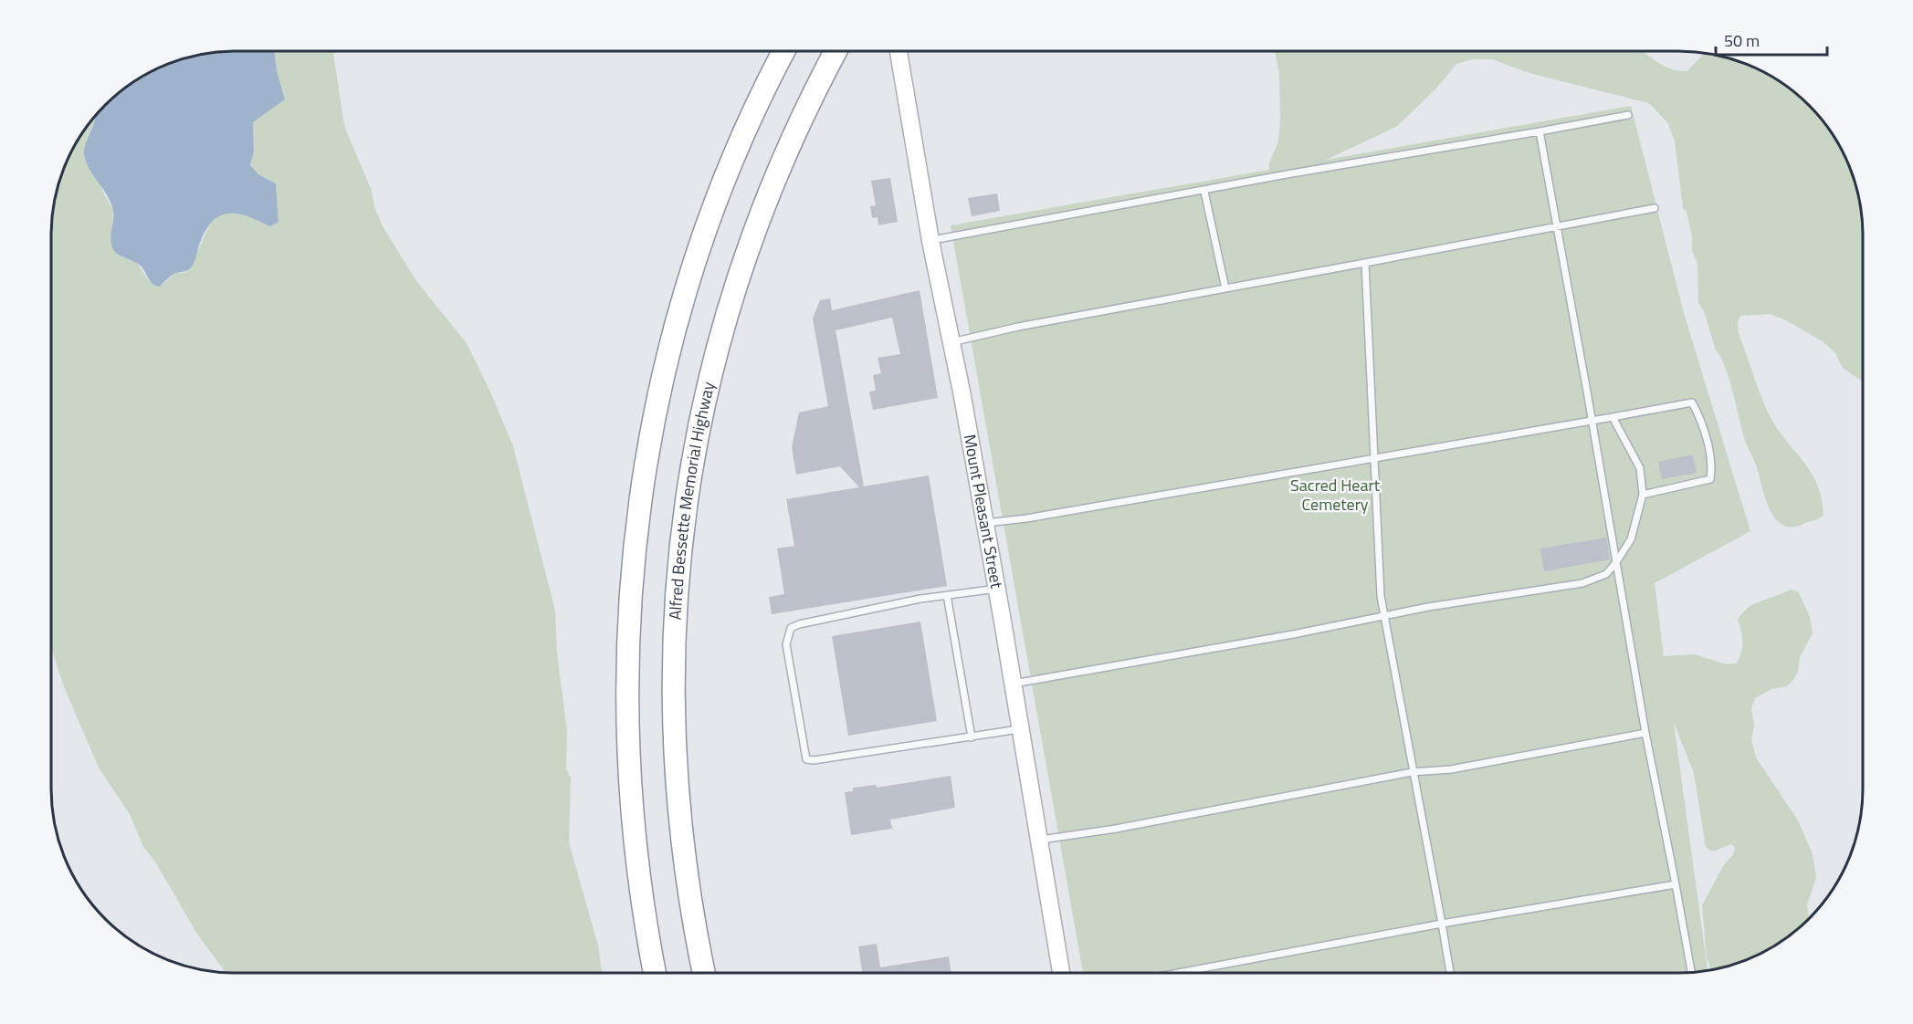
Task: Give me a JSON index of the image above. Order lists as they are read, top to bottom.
{
  "streets": {
    "highway": ["Alfred Bessette Memorial Highway"],
    "main road": ["Mount Pleasant Street"]
  },
  "parks": ["Sacred Heart Cemetery"],
  "scale_bar": "50 m"
}
